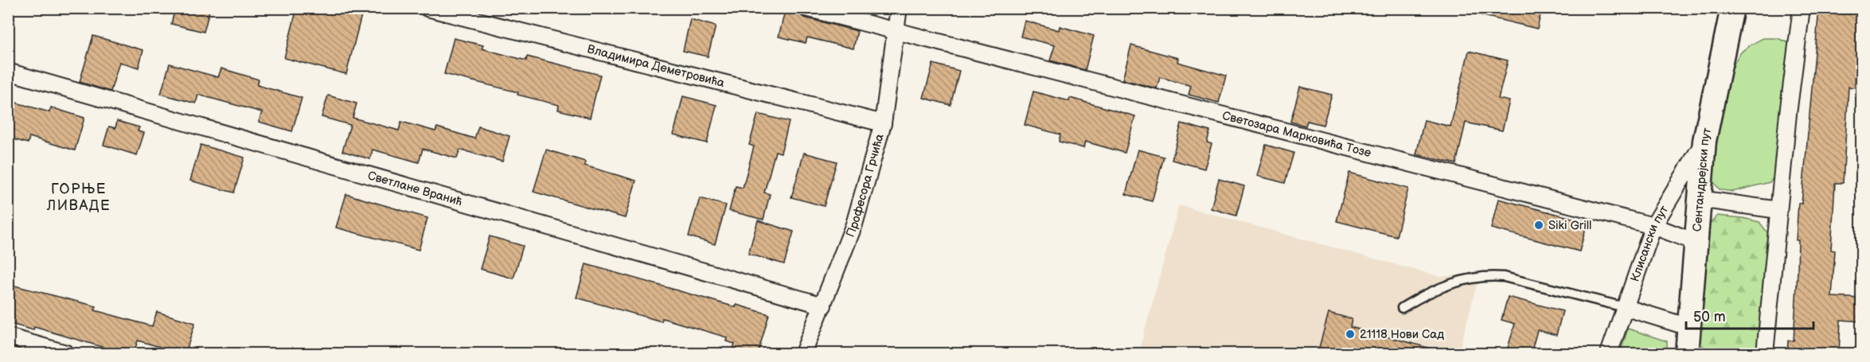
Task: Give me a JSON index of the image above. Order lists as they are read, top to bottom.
{
  "streets": {
    "main road": ["Сентандрејски пут"],
    "street": [
      "Владимира Деметровића",
      "Светозара Марковића Тозе",
      "Професора Грчића",
      "Светлане Вранић",
      "Клисански пут"
    ]
  },
  "crossings": [
    ["Владимира Деметровића", "Професора Грчића"],
    ["Светозара Марковића Тозе", "Сентандрејски пут"],
    ["Светозара Марковића Тозе", "Професора Грчића"],
    ["Светозара Марковића Тозе", "Клисански пут"],
    ["Сентандрејски пут", "Клисански пут"],
    ["Професора Грчића", "Светлане Вранић"]
  ],
  "districts": ["ГОРЊЕ ЛИВАДЕ"],
  "places": ["Siki Grill", "21118 Нови Сад"],
  "scale_bar": "50 m"
}
